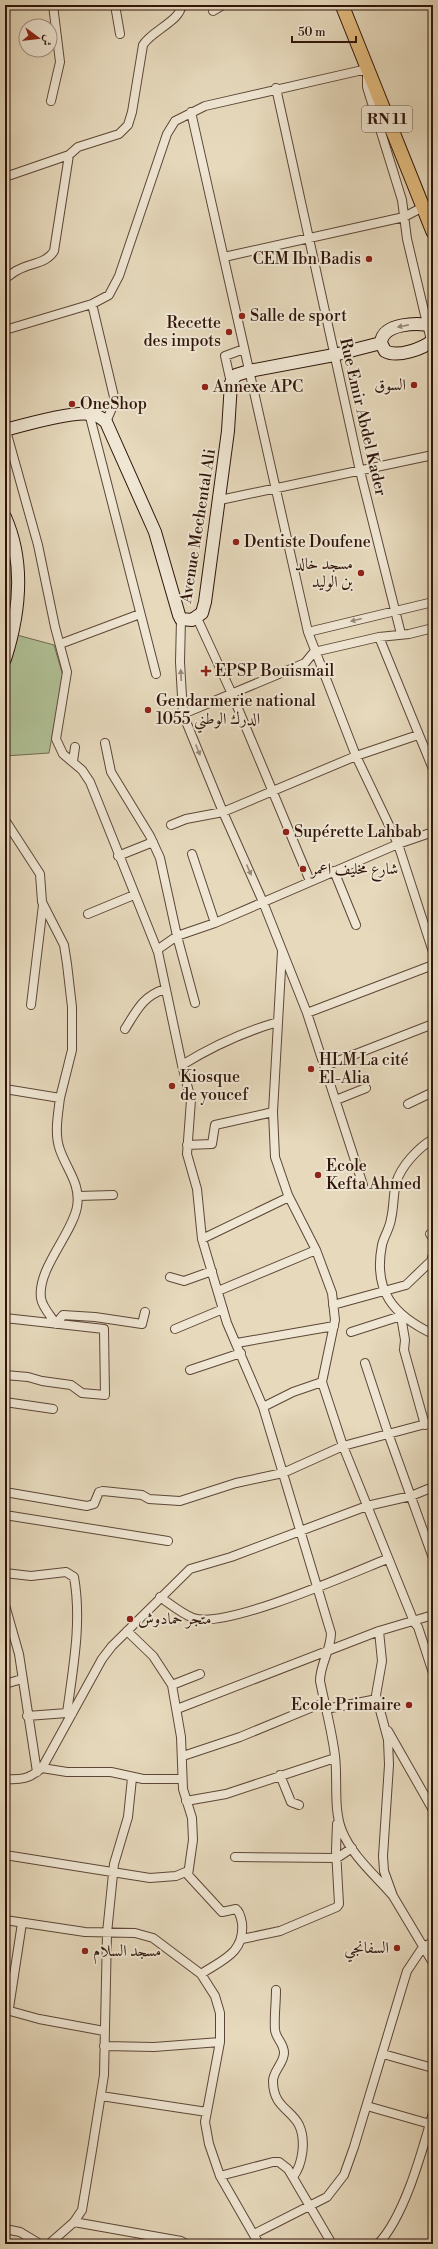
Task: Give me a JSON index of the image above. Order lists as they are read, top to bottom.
{
  "streets": {
    "main road": ["RN 11", "Avenue Mechental Ali"],
    "street": ["Rue Emir Abdel Kader"]
  },
  "places": {
    "other": [
      "CEM Ibn Badis",
      "Salle de sport",
      "Recette des impots",
      "السوق",
      "Annexe APC",
      "OneShop",
      "Dentiste Doufene",
      "مسجد خالد بن الوليد",
      "Gendarmerie national 1055 الدرك الوطني",
      "Supérette Lahbab",
      "شارع مخليف اعمر",
      "HLM La cité El-Alia",
      "Kiosque de youcef",
      "Ecole Kefta Ahmed",
      "متجر حمادوش",
      "Ecole Primaire",
      "السفانجي",
      "مسجد السلام"
    ],
    "health": ["EPSP Bouismail"]
  },
  "scale_bar": "50 m",
  "north": "right"
}
